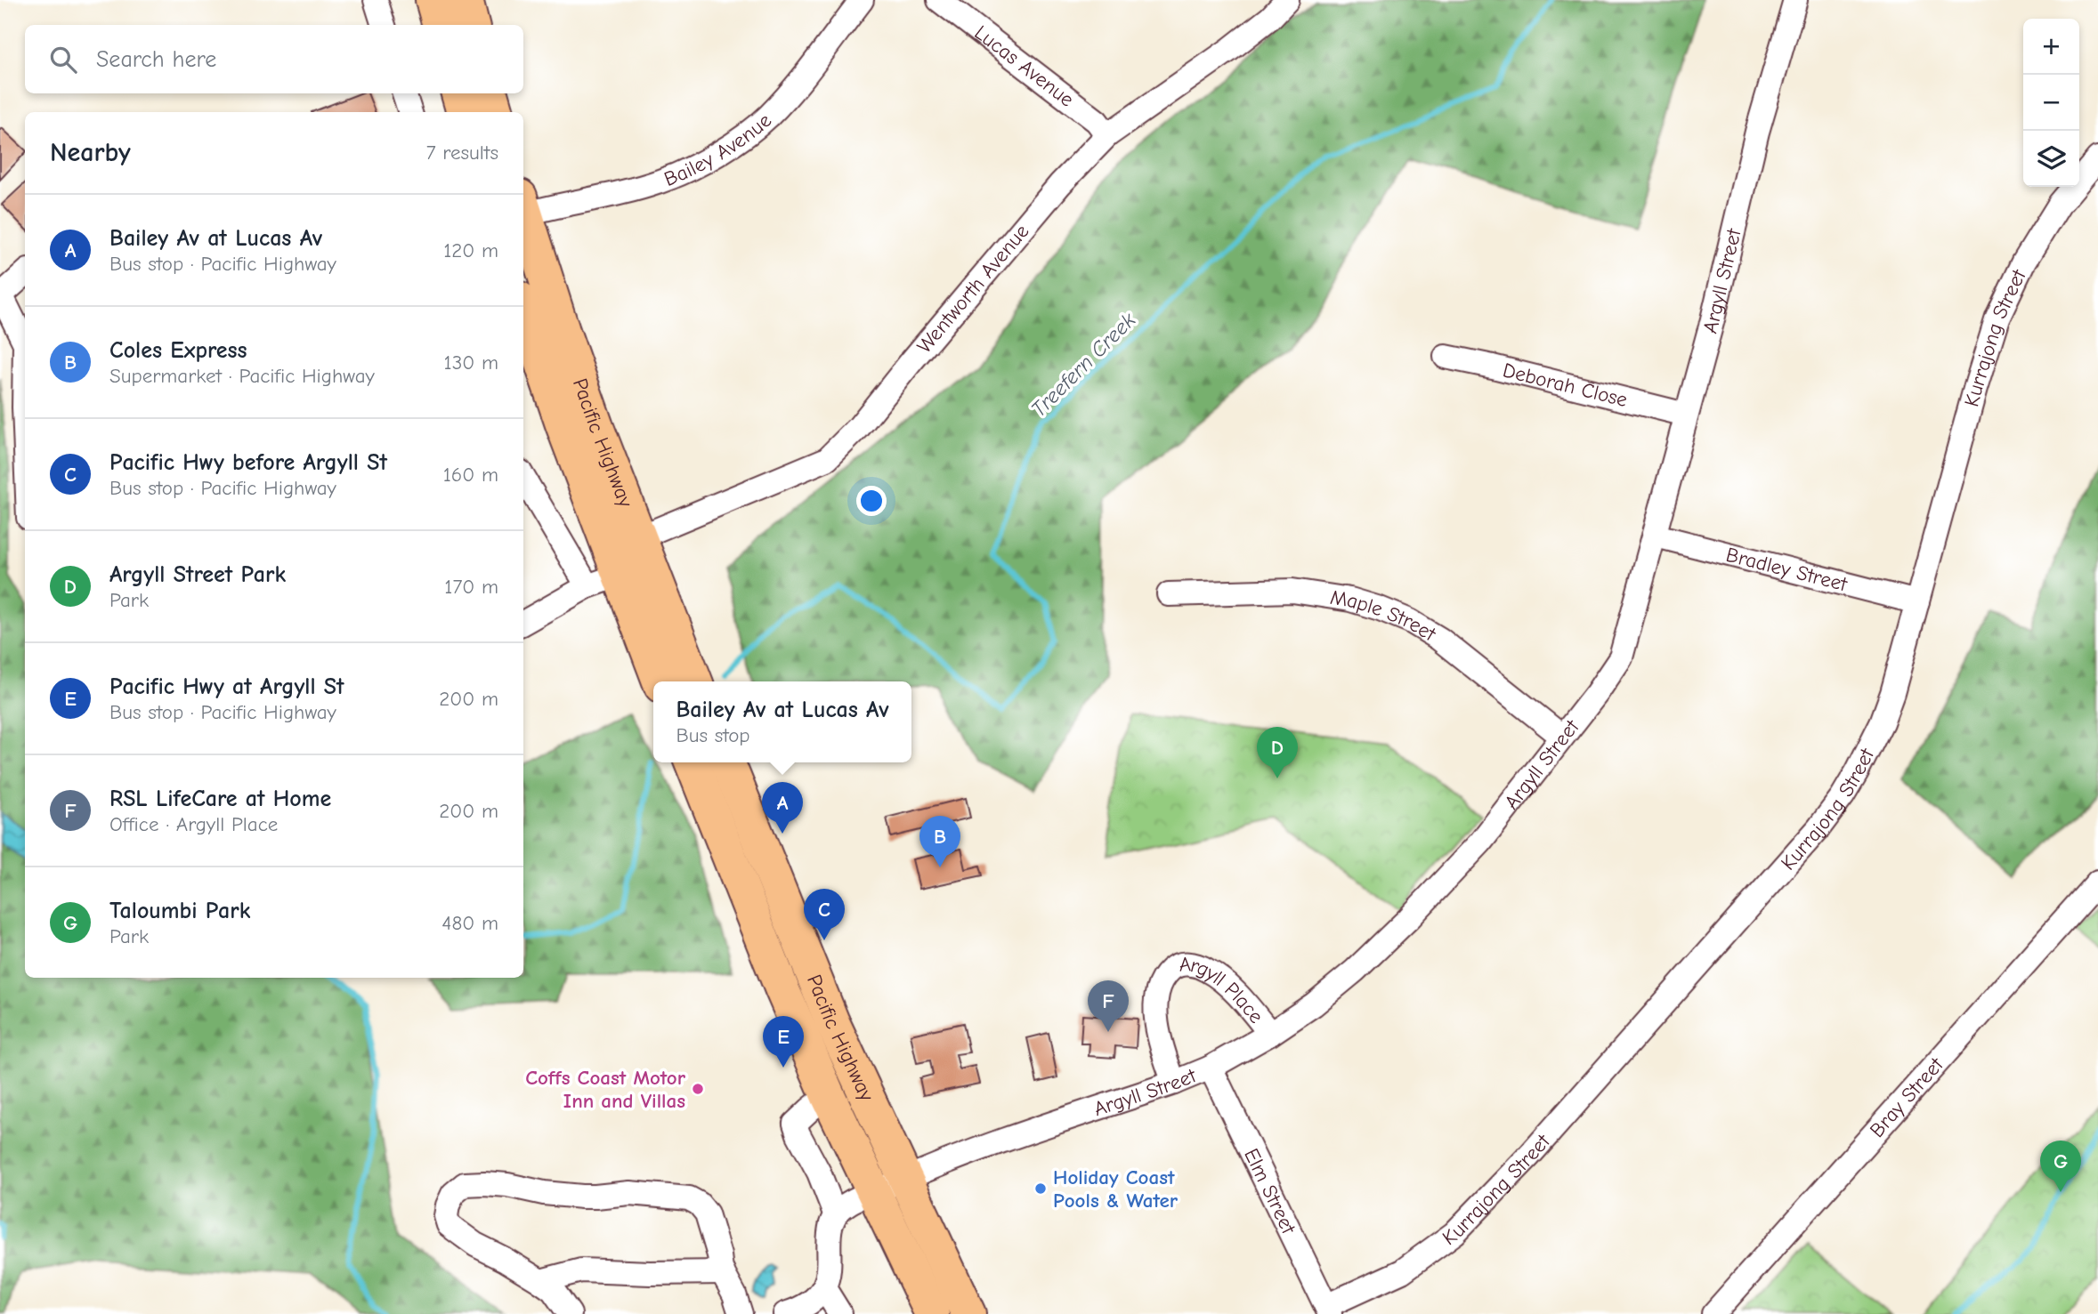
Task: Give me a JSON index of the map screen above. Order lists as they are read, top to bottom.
{
  "streets": {
    "highway": ["Pacific Highway"],
    "street": [
      "Lucas Avenue",
      "Bailey Avenue",
      "Argyll Street",
      "Wentworth Avenue",
      "Kurrajong Street",
      "Deborah Close",
      "Bradley Street",
      "Maple Street",
      "Argyll Place",
      "Bray Street",
      "Elm Street"
    ]
  },
  "crossings": [
    ["Lucas Avenue", "Wentworth Avenue"],
    ["Argyll Street", "Deborah Close"],
    ["Argyll Street", "Pacific Highway"],
    ["Argyll Street", "Bradley Street"],
    ["Argyll Street", "Maple Street"],
    ["Argyll Street", "Argyll Place"],
    ["Argyll Street", "Elm Street"],
    ["Wentworth Avenue", "Pacific Highway"],
    ["Kurrajong Street", "Bradley Street"],
    ["Kurrajong Street", "Elm Street"]
  ],
  "water": ["Treefern Creek"],
  "places": ["Coffs Coast Motor Inn and Villas", "Holiday Coast Pools & Water"],
  "page": {
    "map_buttons": ["+", "−"],
    "search": "Search here",
    "heading": ["Nearby", "7 results"],
    "list": [
      {
        "mark": "A",
        "name": "Bailey Av at Lucas Av",
        "note": "Bus stop · Pacific Highway",
        "value": "120 m"
      },
      {
        "mark": "B",
        "name": "Coles Express",
        "note": "Supermarket · Pacific Highway",
        "value": "130 m"
      },
      {
        "mark": "C",
        "name": "Pacific Hwy before Argyll St",
        "note": "Bus stop · Pacific Highway",
        "value": "160 m"
      },
      {
        "mark": "D",
        "name": "Argyll Street Park",
        "note": "Park",
        "value": "170 m"
      },
      {
        "mark": "E",
        "name": "Pacific Hwy at Argyll St",
        "note": "Bus stop · Pacific Highway",
        "value": "200 m"
      },
      {
        "mark": "F",
        "name": "RSL LifeCare at Home",
        "note": "Office · Argyll Place",
        "value": "200 m"
      },
      {
        "mark": "G",
        "name": "Taloumbi Park",
        "note": "Park",
        "value": "480 m"
      }
    ],
    "popup": ["Bailey Av at Lucas Av", "Bus stop"],
    "pins": [
      "D",
      "A",
      "B",
      "C",
      "F",
      "E",
      "G"
    ]
  }
}
